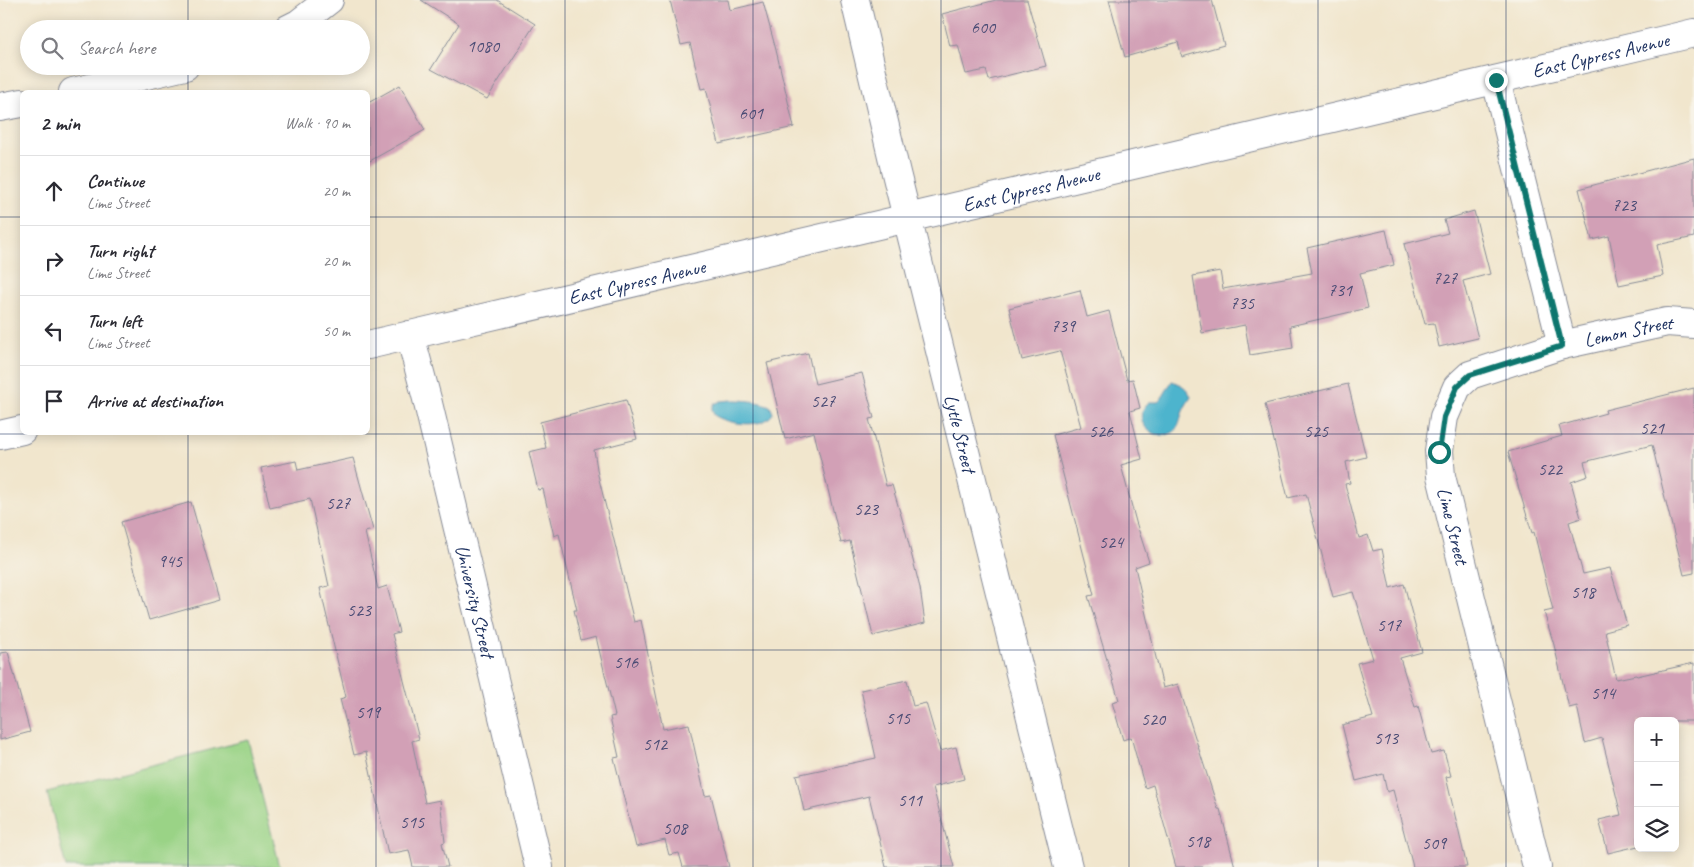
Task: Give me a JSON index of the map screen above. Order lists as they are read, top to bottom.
{
  "streets": {
    "street": [
      "East Cypress Avenue",
      "Lemon Street",
      "Lytle Street",
      "Lime Street",
      "University Street"
    ]
  },
  "crossings": [
    ["East Cypress Avenue", "Lytle Street"],
    ["East Cypress Avenue", "University Street"],
    ["Lemon Street", "Lime Street"]
  ],
  "house_numbers": [
    "600",
    "1080",
    "601",
    "723",
    "727",
    "731",
    "735",
    "739",
    "527",
    "521",
    "526",
    "525",
    "522",
    "527",
    "523",
    "524",
    "945",
    "518",
    "523",
    "517",
    "516",
    "514",
    "519",
    "515",
    "520",
    "513",
    "512",
    "511",
    "515",
    "508",
    "518",
    "509"
  ],
  "page": {
    "search": "Search here",
    "heading": ["2 min", "Walk · 90 m"],
    "list": [
      ["Continue", "Lime Street", "20 m"],
      ["Turn right", "Lime Street", "20 m"],
      ["Turn left", "Lime Street", "50 m"],
      "Arrive at destination"
    ],
    "map_buttons": ["+", "−"]
  }
}
